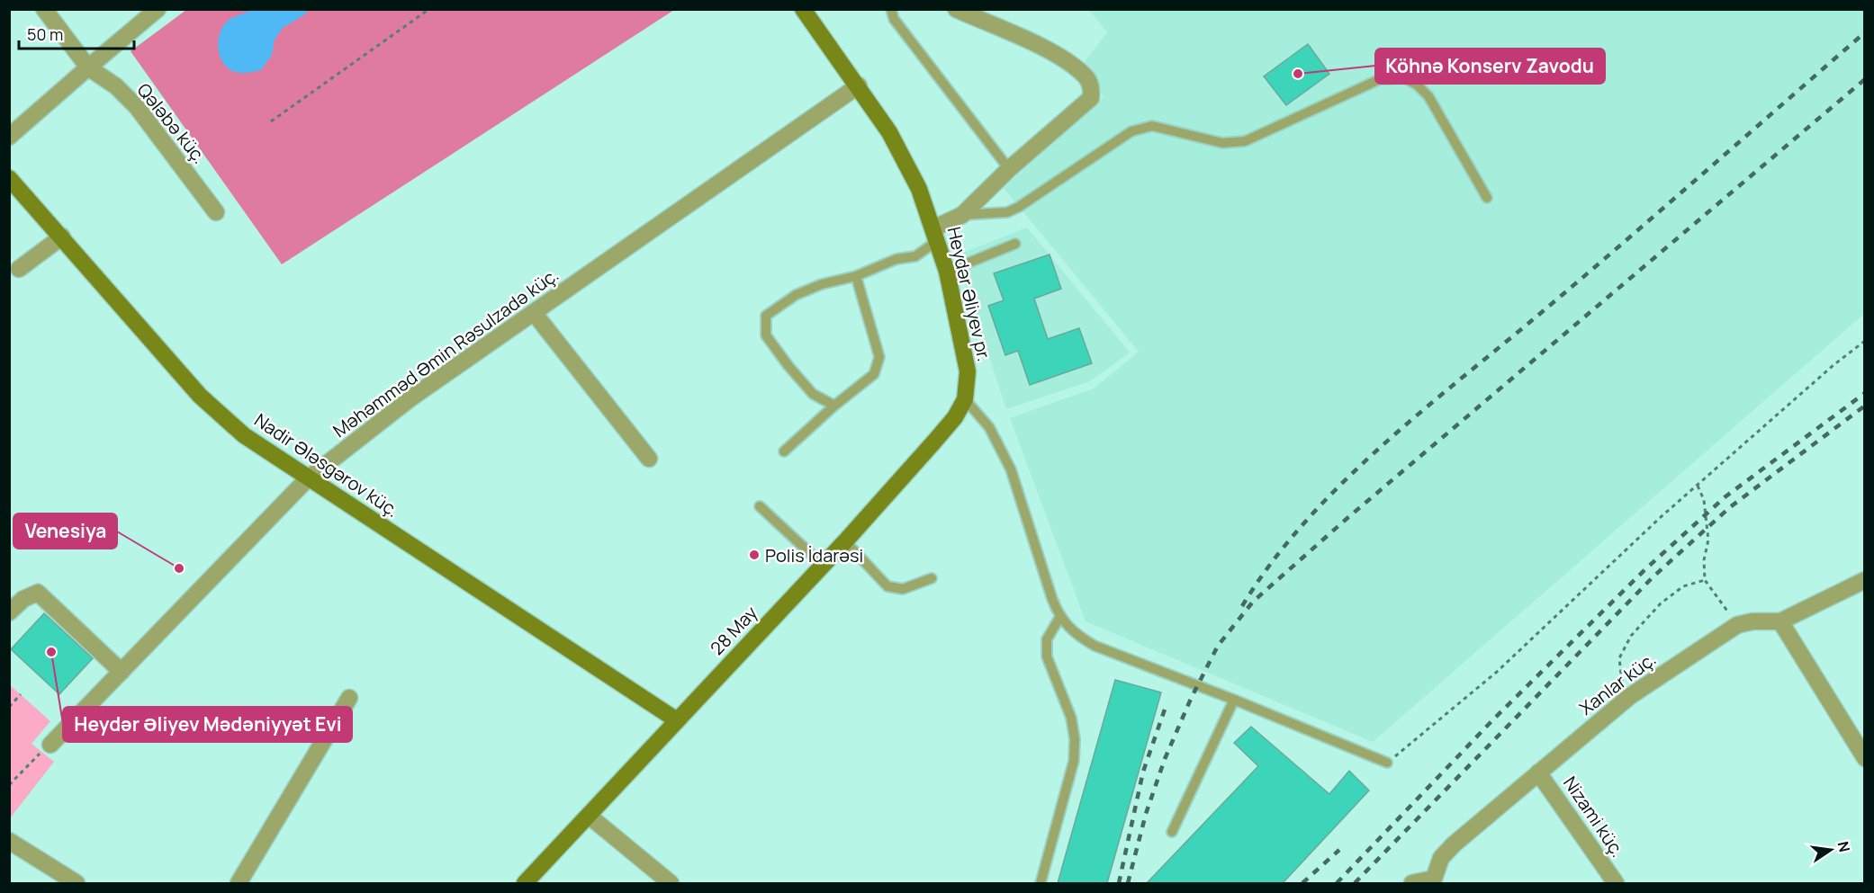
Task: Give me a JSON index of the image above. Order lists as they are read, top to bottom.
{
  "streets": {
    "main road": ["Heydər Əliyev pr.", "Nadir Ələsgərov küç.", "28 May"],
    "street": [
      "Qələbə küç.",
      "Məhəmməd Əmin Rəsulzadə küç.",
      "Xanlar küç.",
      "Nizami küç."
    ]
  },
  "crossings": [
    ["Heydər Əliyev pr.", "Məhəmməd Əmin Rəsulzadə küç."],
    ["Heydər Əliyev pr.", "28 May"],
    ["Məhəmməd Əmin Rəsulzadə küç.", "Nadir Ələsgərov küç."],
    ["Nadir Ələsgərov küç.", "28 May"],
    ["Xanlar küç.", "Nizami küç."]
  ],
  "places": [
    "Köhnə Konserv Zavodu",
    "Polis İdarəsi",
    "Venesiya",
    "Heydər Əliyev Mədəniyyət Evi"
  ],
  "scale_bar": "50 m",
  "north": "right"
}
